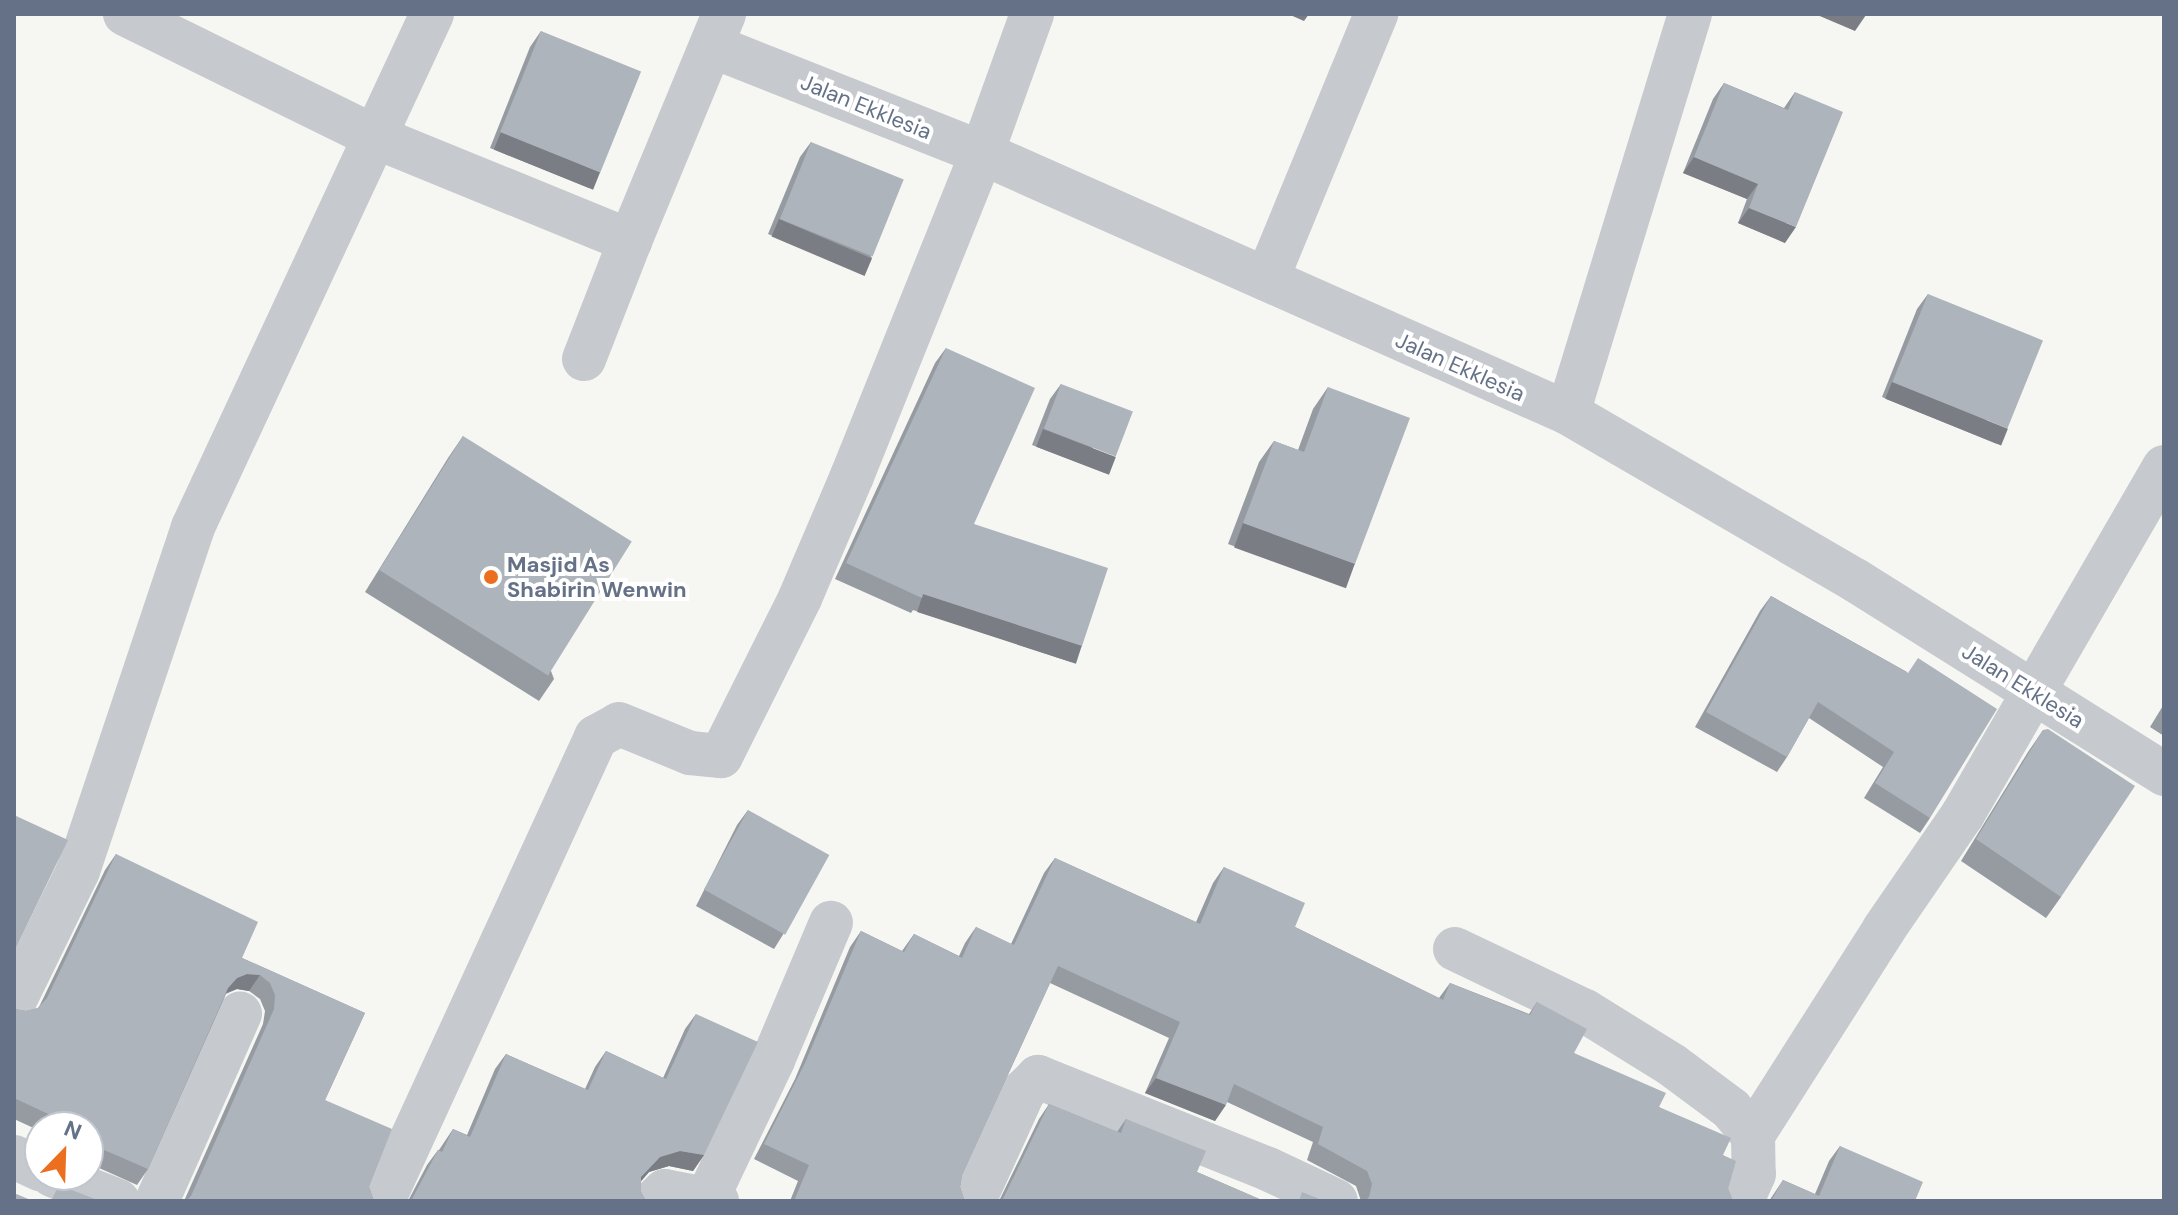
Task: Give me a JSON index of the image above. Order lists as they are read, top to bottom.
{
  "streets": {
    "street": ["Jalan Ekklesia"]
  },
  "places": ["Masjid As Shabirin Wenwin"],
  "north": "top right"
}
